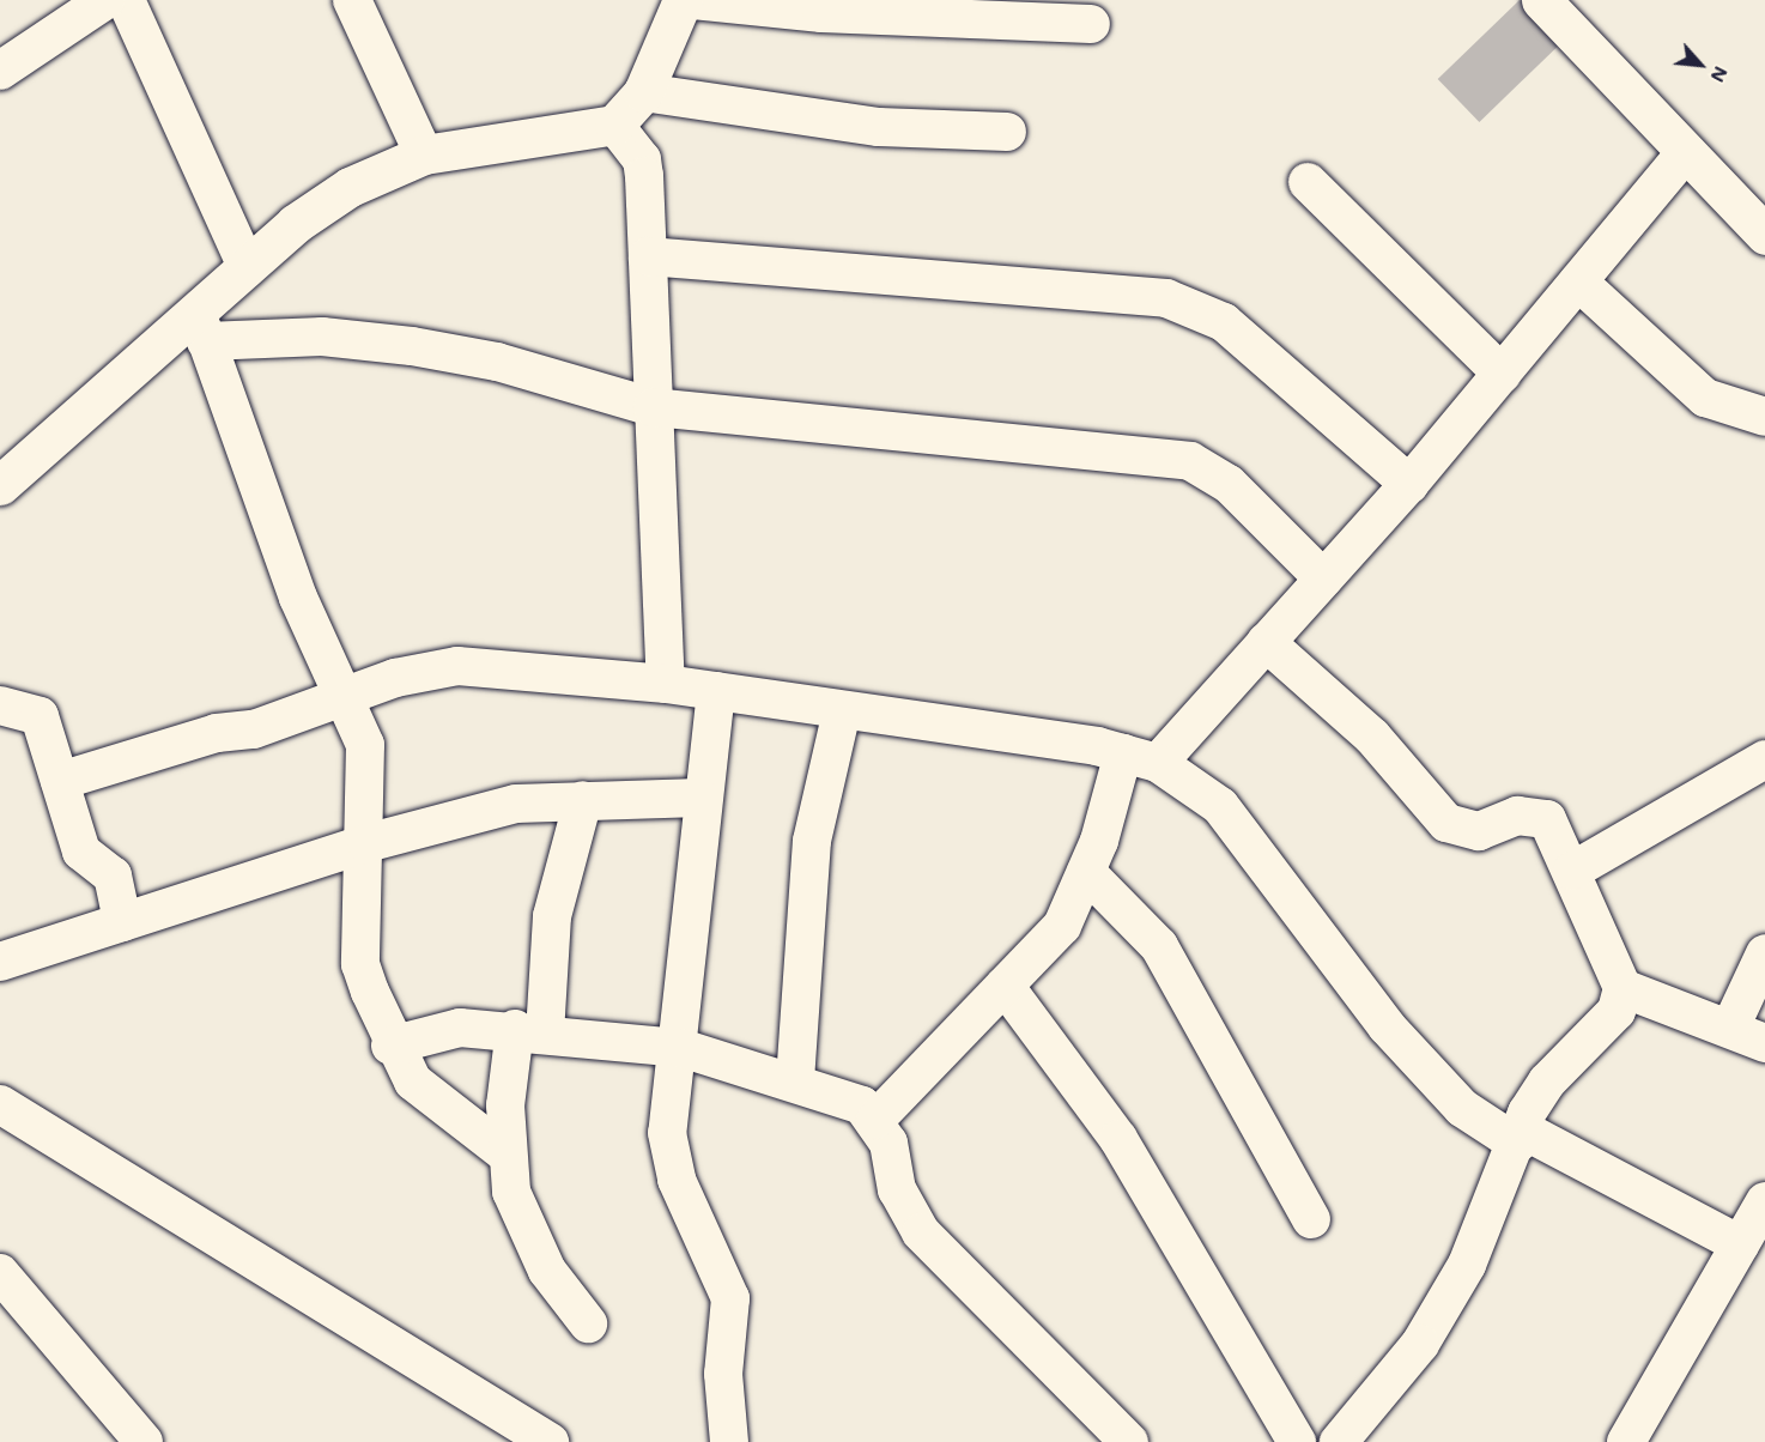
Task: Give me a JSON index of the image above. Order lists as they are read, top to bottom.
{
  "north": "bottom right"
}
